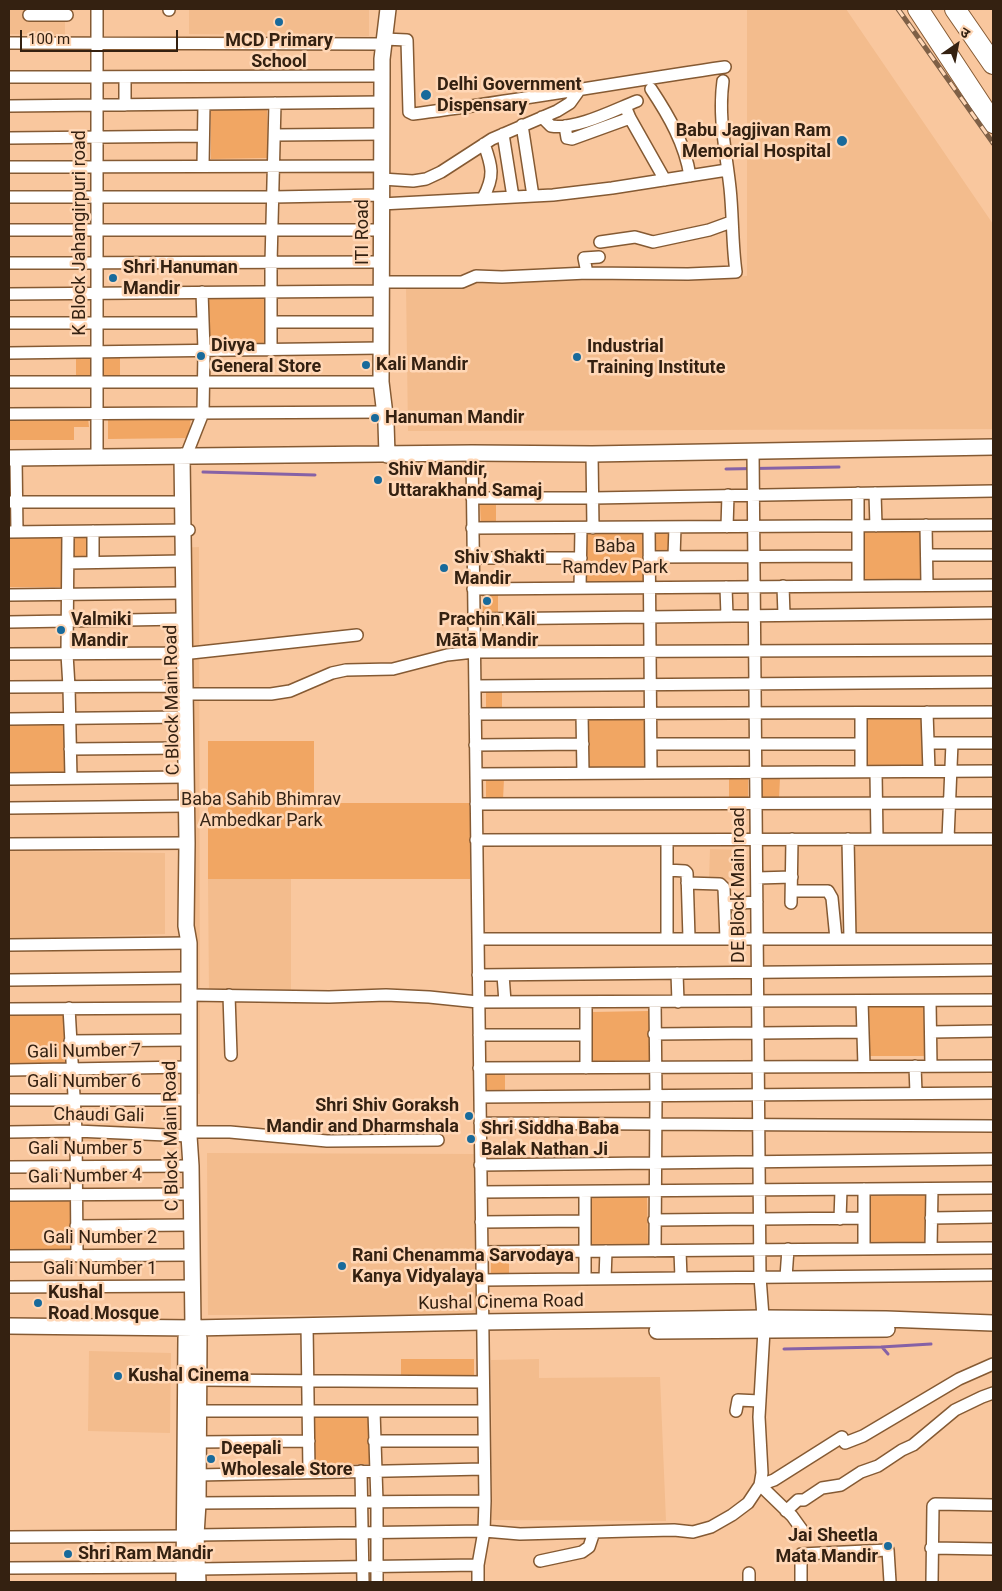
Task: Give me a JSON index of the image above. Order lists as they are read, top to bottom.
{
  "streets": {
    "street": [
      "ITI Road",
      "K Block Jahangirpuri road",
      "C Block Main Road",
      "DE Block Main road",
      "Gali Number 7",
      "Gali Number 6",
      "Chaudi Gali",
      "Gali Number 5",
      "Gali Number 4",
      "Gali Number 2",
      "Gali Number 1",
      "Kushal Cinema Road"
    ]
  },
  "crossings": [
    ["C Block Main Road", "Gali Number 7"],
    ["C Block Main Road", "Gali Number 6"],
    ["C Block Main Road", "Chaudi Gali"],
    ["C Block Main Road", "Gali Number 5"],
    ["C Block Main Road", "Gali Number 4"],
    ["C Block Main Road", "Gali Number 2"],
    ["C Block Main Road", "Gali Number 1"],
    ["C Block Main Road", "Kushal Cinema Road"],
    ["DE Block Main road", "Kushal Cinema Road"]
  ],
  "parks": ["Baba Ramdev Park", "Baba Sahib Bhimrav Ambedkar Park"],
  "places": [
    "MCD Primary School",
    "Delhi Government Dispensary",
    "Babu Jagjivan Ram Memorial Hospital",
    "Shri Hanuman Mandir",
    "Divya General Store",
    "Industrial Training Institute",
    "Kali Mandir",
    "Hanuman Mandir",
    "Shiv Mandir, Uttarakhand Samaj",
    "Shiv Shakti Mandir",
    "Prachin Kāli Mātā Mandir",
    "Valmiki Mandir",
    "Shri Shiv Goraksh Mandir and Dharmshala",
    "Shri Siddha Baba Balak Nathan Ji",
    "Rani Chenamma Sarvodaya Kanya Vidyalaya",
    "Kushal Road Mosque",
    "Kushal Cinema",
    "Deepali Wholesale Store",
    "Jai Sheetla Mata Mandir",
    "Shri Ram Mandir"
  ],
  "scale_bar": "100 m",
  "north": "top right"
}
